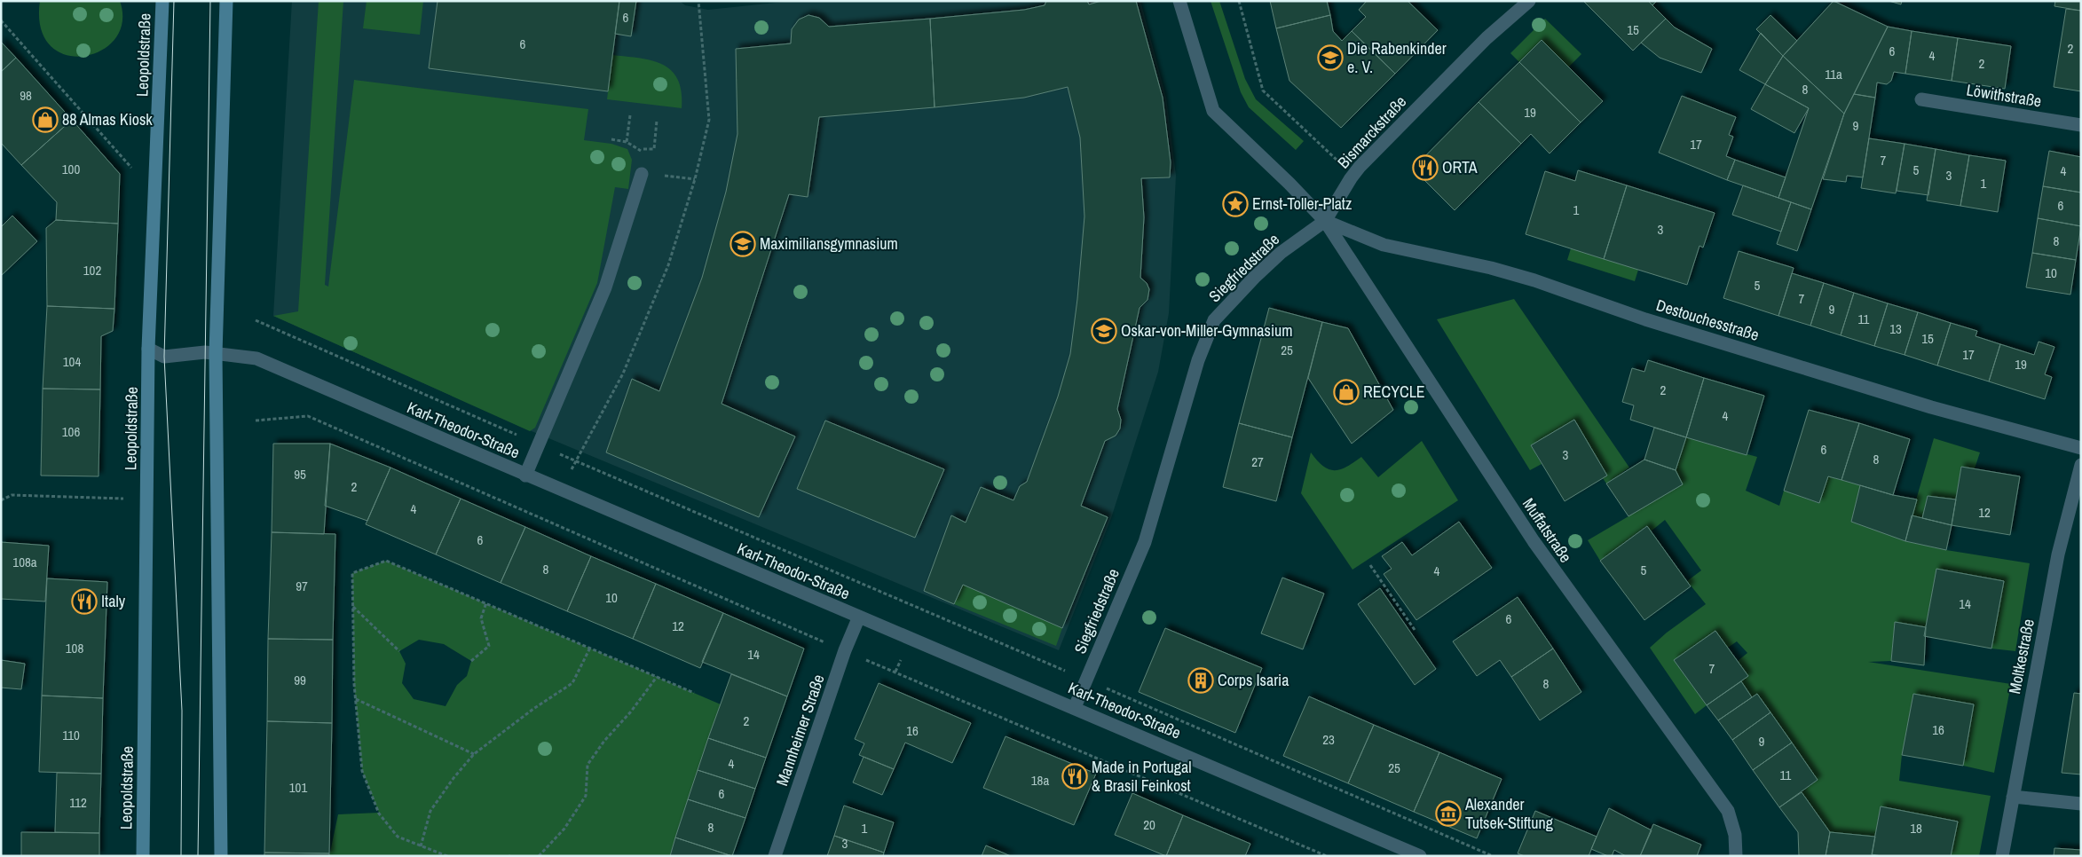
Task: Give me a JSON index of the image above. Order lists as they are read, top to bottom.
{
  "streets": {
    "main road": ["Leopoldstraße"],
    "street": [
      "Löwithstraße",
      "Bismarckstraße",
      "Siegfriedstraße",
      "Destouchesstraße",
      "Karl-Theodor-Straße",
      "Muffatstraße",
      "Moltkestraße",
      "Mannheimer Straße"
    ]
  },
  "crossings": [
    ["Leopoldstraße", "Karl-Theodor-Straße"],
    ["Bismarckstraße", "Siegfriedstraße"],
    ["Bismarckstraße", "Destouchesstraße"],
    ["Bismarckstraße", "Muffatstraße"],
    ["Siegfriedstraße", "Destouchesstraße"],
    ["Siegfriedstraße", "Karl-Theodor-Straße"],
    ["Siegfriedstraße", "Muffatstraße"],
    ["Destouchesstraße", "Muffatstraße"],
    ["Karl-Theodor-Straße", "Mannheimer Straße"]
  ],
  "places": {
    "school or university": ["Die Rabenkinder e. V.", "Maximiliansgymnasium", "Oskar-von-Miller-Gymnasium"],
    "shop": ["88 Almas Kiosk", "RECYCLE"],
    "restaurant": ["ORTA", "Italy", "Made in Portugal & Brasil Feinkost"],
    "place": ["Ernst-Toller-Platz"],
    "building": ["Corps Isaria"],
    "museum": ["Alexander Tutsek-Stiftung"]
  },
  "house_numbers": [
    "6",
    "15",
    "6",
    "2",
    "6",
    "4",
    "2",
    "11a",
    "8",
    "98",
    "19",
    "9",
    "17",
    "7",
    "100",
    "5",
    "4",
    "3",
    "1",
    "6",
    "1",
    "3",
    "8",
    "102",
    "10",
    "5",
    "7",
    "9",
    "11",
    "13",
    "15",
    "25",
    "17",
    "104",
    "19",
    "2",
    "4",
    "106",
    "6",
    "3",
    "8",
    "27",
    "95",
    "2",
    "4",
    "12",
    "6",
    "108a",
    "8",
    "5",
    "4",
    "97",
    "10",
    "14",
    "6",
    "12",
    "108",
    "14",
    "7",
    "99",
    "8",
    "2",
    "16",
    "16",
    "110",
    "23",
    "9",
    "4",
    "25",
    "11",
    "18a",
    "101",
    "6",
    "112",
    "20",
    "8",
    "1",
    "18",
    "3"
  ]
}
